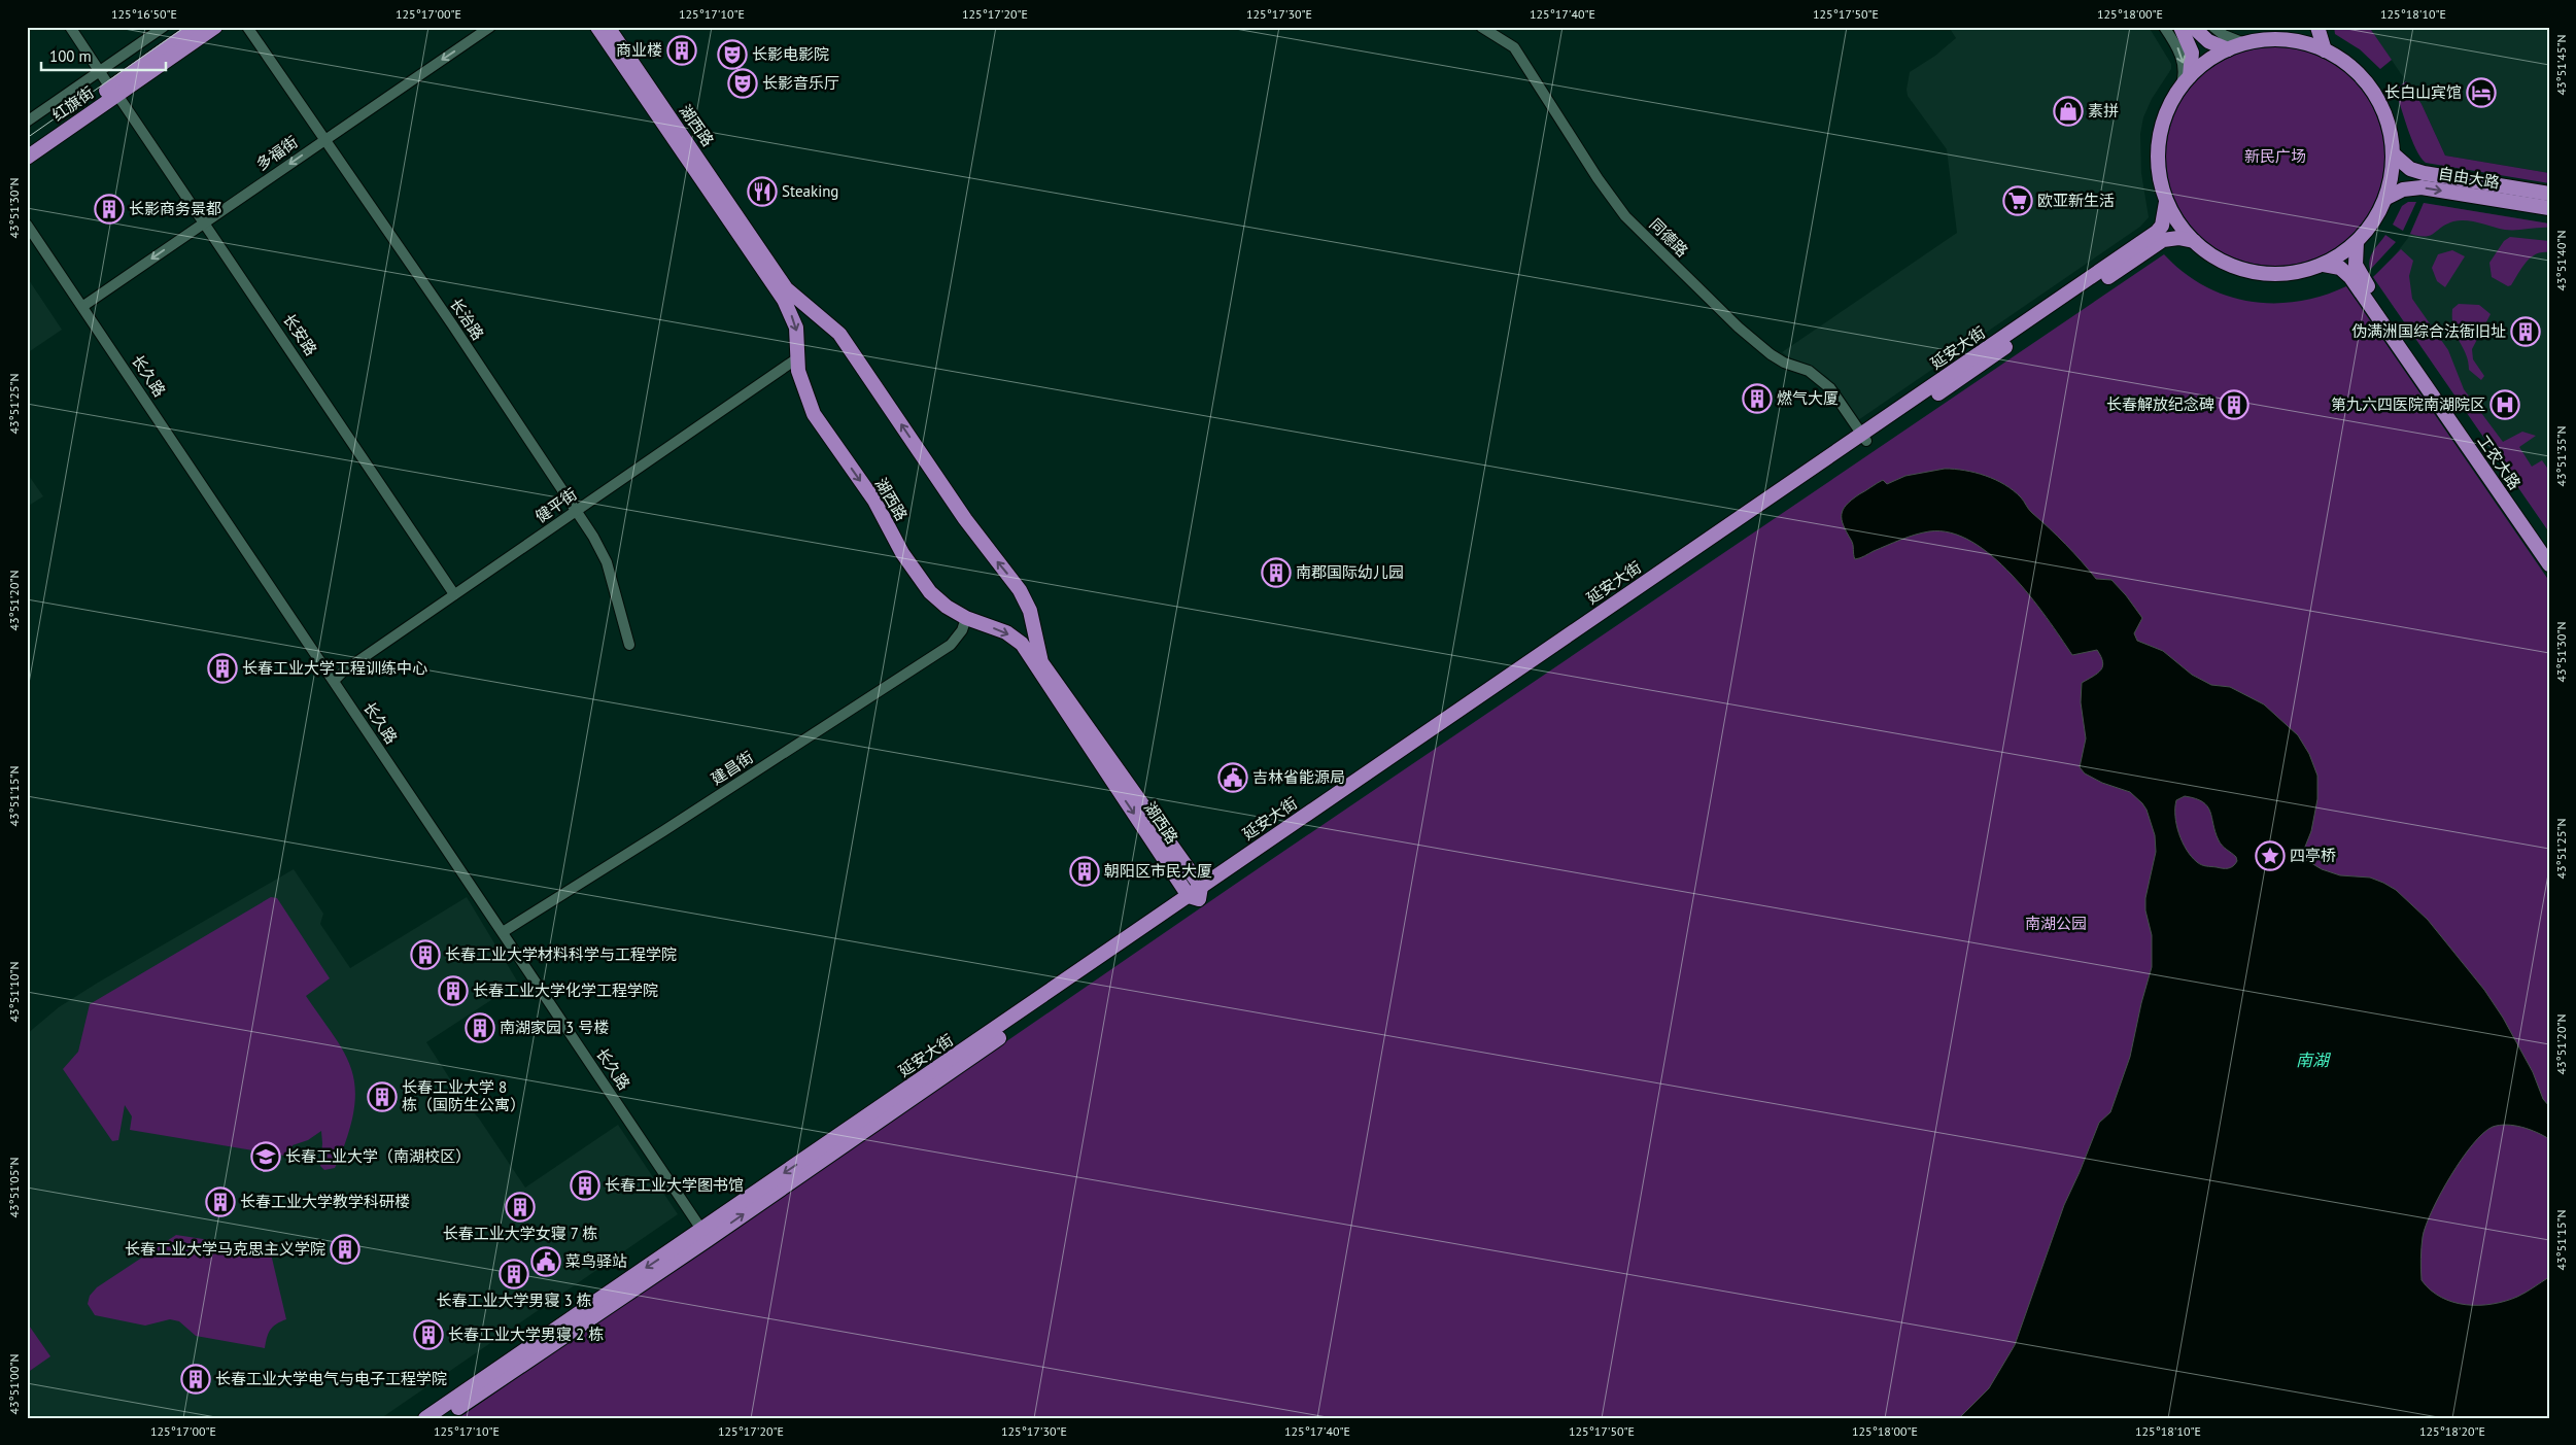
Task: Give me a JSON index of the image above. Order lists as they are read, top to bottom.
{
  "streets": {
    "main road": [
      "红旗街",
      "湖西路",
      "自由大路",
      "延安大街",
      "工农大路"
    ],
    "street": [
      "多福街",
      "同德路",
      "长治路",
      "长安路",
      "长久路",
      "健平街",
      "建昌街"
    ]
  },
  "crossings": [
    ["红旗街", "长安路"],
    ["湖西路", "延安大街"],
    ["湖西路", "健平街"],
    ["湖西路", "建昌街"],
    ["多福街", "长治路"],
    ["多福街", "长安路"],
    ["多福街", "长久路"],
    ["同德路", "延安大街"],
    ["长治路", "健平街"],
    ["长安路", "健平街"],
    ["延安大街", "长久路"],
    ["长久路", "健平街"],
    ["长久路", "建昌街"]
  ],
  "one_way": ["多福街"],
  "water": ["南湖"],
  "parks": ["新民广场", "南湖公园"],
  "places": {
    "building": [
      "商业楼",
      "长影商务景都",
      "伪满洲国综合法衙旧址",
      "燃气大厦",
      "长春解放纪念碑",
      "南郡国际幼儿园",
      "长春工业大学工程训练中心",
      "朝阳区市民大厦",
      "长春工业大学材料科学与工程学院",
      "长春工业大学化学工程学院",
      "南湖家园 3 号楼",
      "长春工业大学 8 栋（国防生公寓）",
      "长春工业大学图书馆",
      "长春工业大学教学科研楼",
      "长春工业大学女寝 7 栋",
      "长春工业大学马克思主义学院",
      "长春工业大学男寝 3 栋",
      "长春工业大学男寝 2 栋",
      "长春工业大学电气与电子工程学院"
    ],
    "theatre": ["长影电影院", "长影音乐厅"],
    "hotel": ["长白山宾馆"],
    "shop": ["素拼"],
    "restaurant": ["Steaking"],
    "supermarket": ["欧亚新生活"],
    "hospital": ["第九六四医院南湖院区"],
    "public building": ["吉林省能源局", "菜鸟驿站"],
    "place": ["四亭桥"],
    "school or university": ["长春工业大学（南湖校区）"]
  },
  "scale_bar": "100 m",
  "coordinates": [
    "125°16'50\"E",
    "125°17'00\"E",
    "125°17'10\"E",
    "125°17'20\"E",
    "125°17'30\"E",
    "125°17'40\"E",
    "125°17'50\"E",
    "125°18'00\"E",
    "125°18'10\"E",
    "43°51'45\"N",
    "43°51'30\"N",
    "43°51'40\"N",
    "43°51'25\"N",
    "43°51'35\"N",
    "43°51'20\"N",
    "43°51'15\"N",
    "43°51'10\"N",
    "43°51'05\"N",
    "43°51'00\"N",
    "125°18'20\"E"
  ]
}
